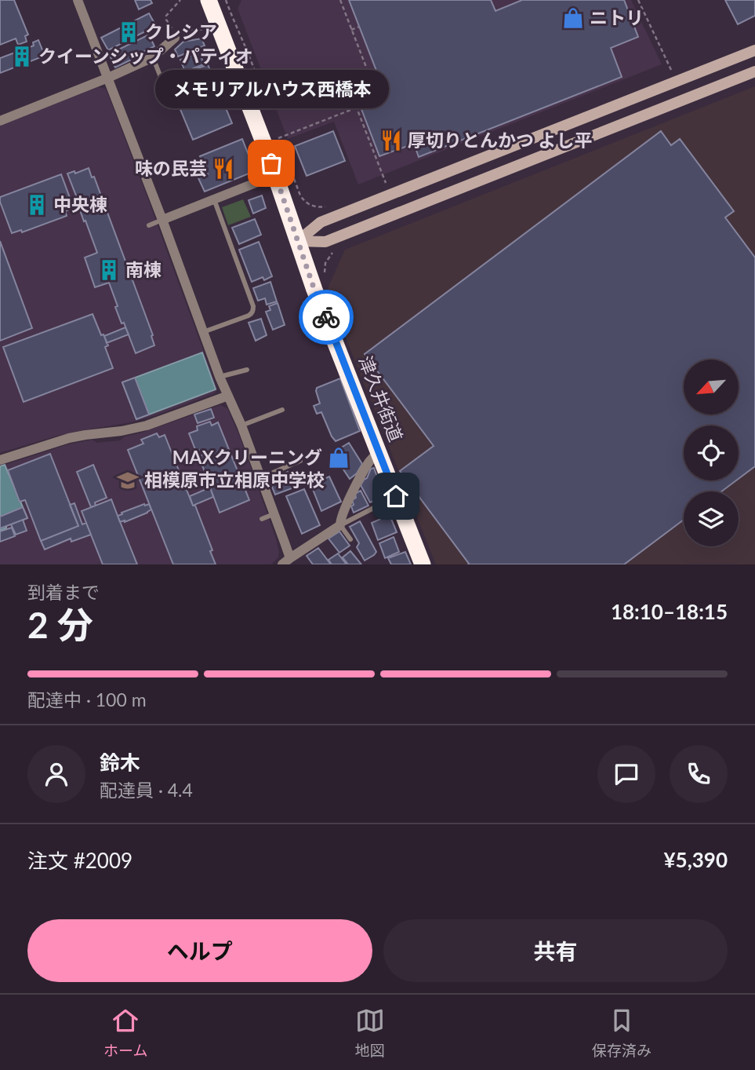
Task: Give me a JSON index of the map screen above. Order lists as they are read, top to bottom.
{
  "streets": {
    "highway": ["津久井街道"]
  },
  "places": {
    "shop": ["ニトリ", "MAXクリーニング"],
    "building": [
      "クレシア",
      "クイーンシップ・パティオ",
      "中央棟",
      "南棟"
    ],
    "restaurant": ["厚切りとんかつ よし平", "味の民芸"],
    "other": ["メモリアルハウス西橋本"],
    "school or university": ["相模原市立相原中学校"]
  },
  "north": "bottom left",
  "page": {
    "bubble": "メモリアルハウス西橋本",
    "heading": ["2 分", "到着まで", "18:10–18:15"],
    "panel": [
      "鈴木",
      "配達員 · 4.4",
      "注文 #2009",
      "¥5,390"
    ],
    "bar": "配達中 · 100 m",
    "buttons": ["ヘルプ", "共有"],
    "tabs": ["ホーム", "地図", "保存済み"]
  }
}
